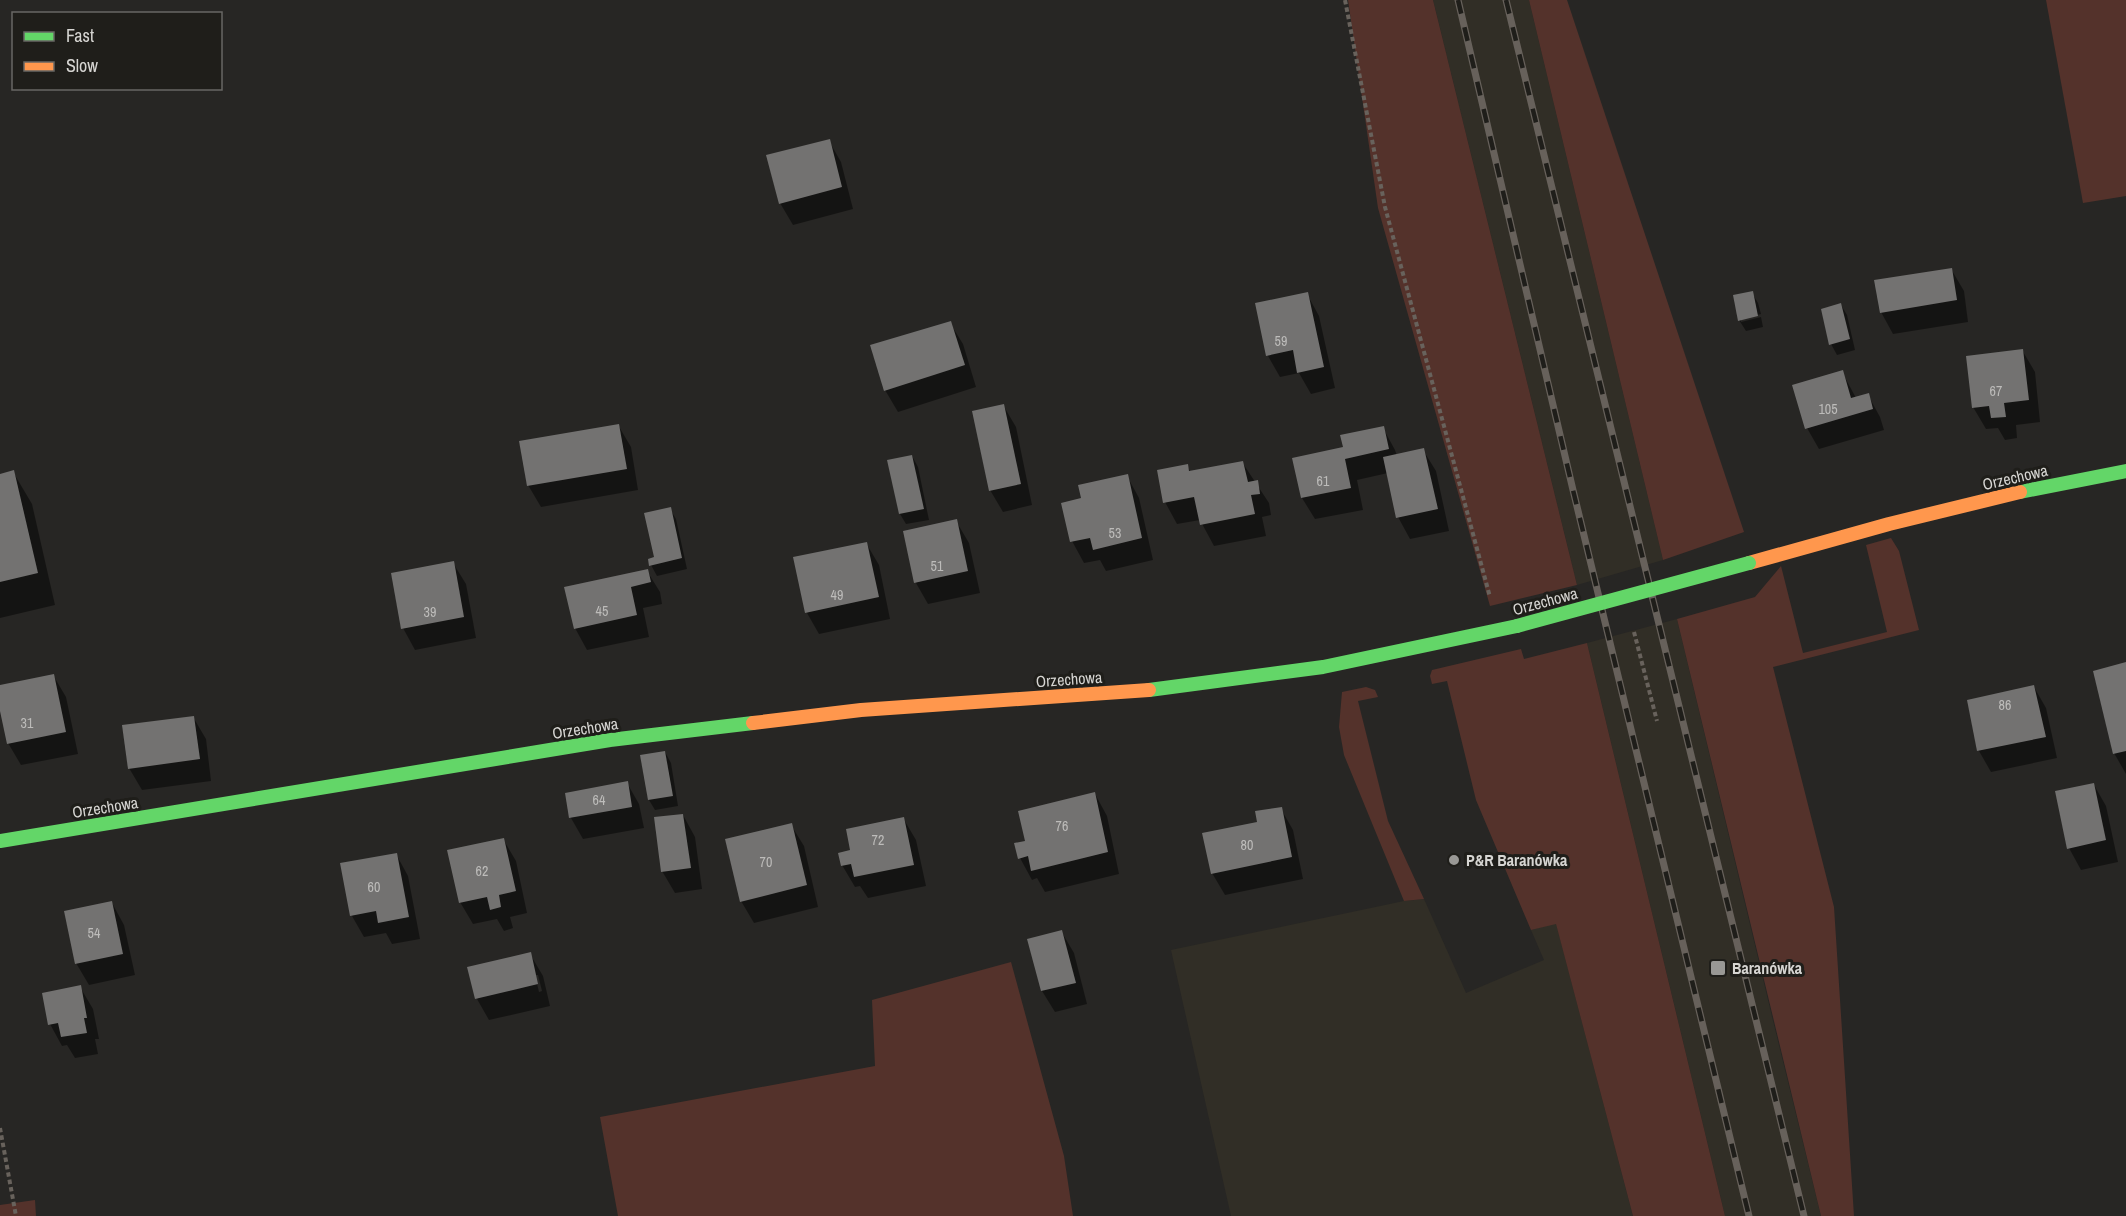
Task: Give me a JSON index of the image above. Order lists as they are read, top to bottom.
{
  "streets": {
    "street": ["Orzechowa"]
  },
  "places": {
    "other": ["P&R Baranówka"],
    "transit": ["Baranówka"]
  },
  "house_numbers": [
    "59",
    "67",
    "105",
    "61",
    "53",
    "51",
    "49",
    "45",
    "39",
    "86",
    "31",
    "64",
    "76",
    "72",
    "80",
    "70",
    "62",
    "60",
    "54"
  ],
  "legend": ["Fast", "Slow"]
}
